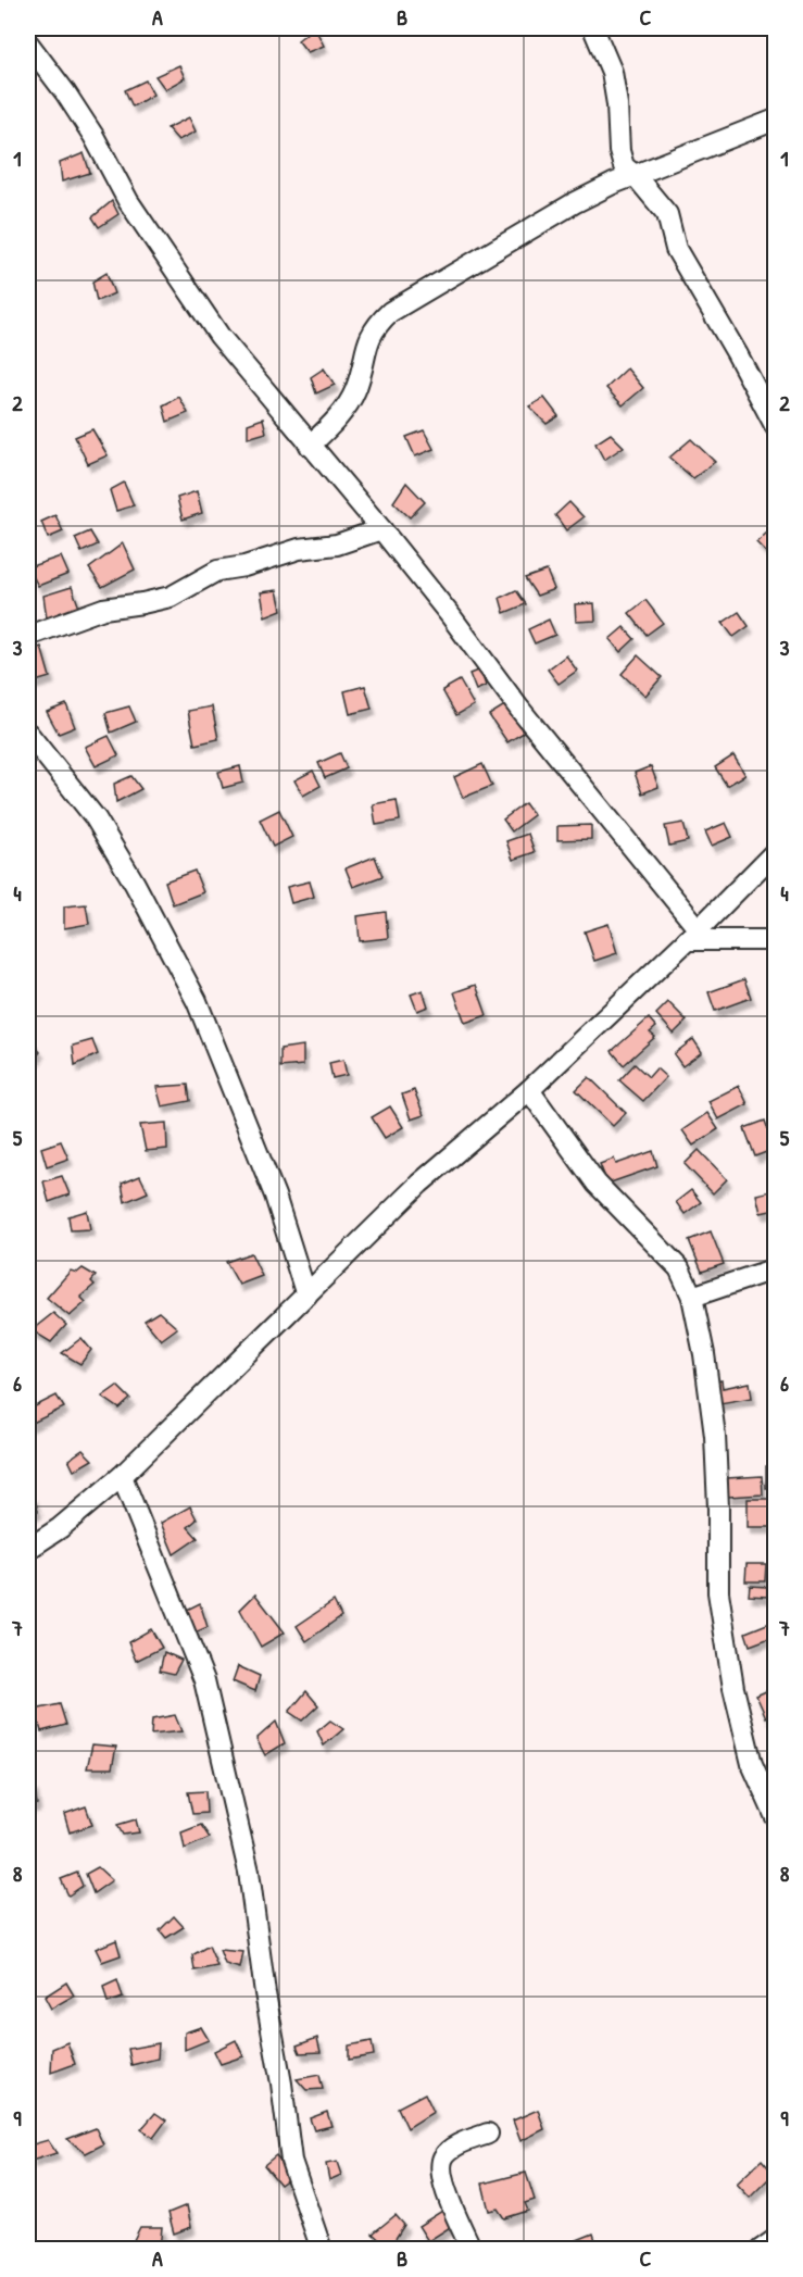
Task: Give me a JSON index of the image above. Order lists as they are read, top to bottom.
{
  "grid": {
    "columns": ["A", "B", "C"],
    "rows": [
      "1",
      "2",
      "3",
      "4",
      "5",
      "6",
      "7",
      "8",
      "9"
    ]
  }
}
